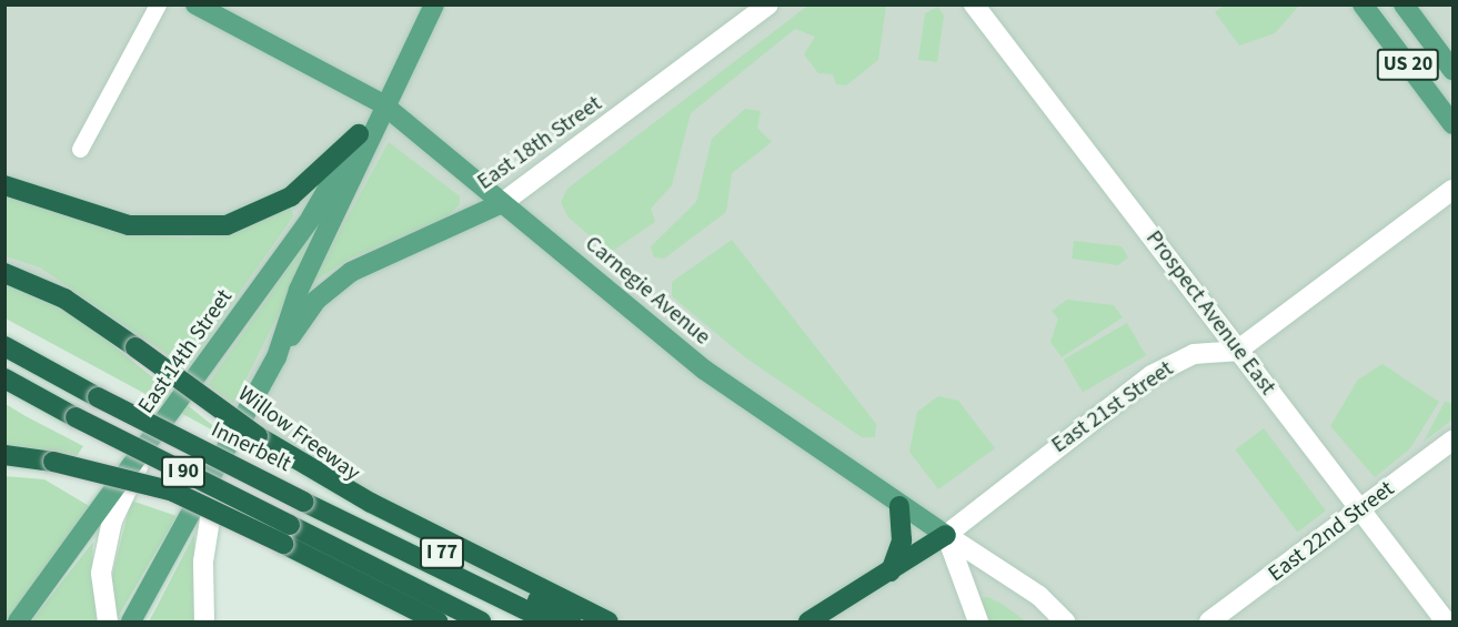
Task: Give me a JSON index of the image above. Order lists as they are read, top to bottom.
{
  "streets": {
    "highway": [
      "Willow Freeway",
      "Innerbelt",
      "I 90",
      "I 77"
    ],
    "main road": [
      "US 20",
      "East 18th Street",
      "Carnegie Avenue",
      "East 14th Street"
    ],
    "street": ["Prospect Avenue East", "East 21st Street", "East 22nd Street"]
  },
  "crossings": [
    ["East 18th Street", "Carnegie Avenue"],
    ["East 18th Street", "East 14th Street"],
    ["Carnegie Avenue", "East 14th Street"],
    ["Carnegie Avenue", "East 21st Street"],
    ["Prospect Avenue East", "East 21st Street"],
    ["Prospect Avenue East", "East 22nd Street"],
    ["East 14th Street", "Willow Freeway"]
  ]
}
